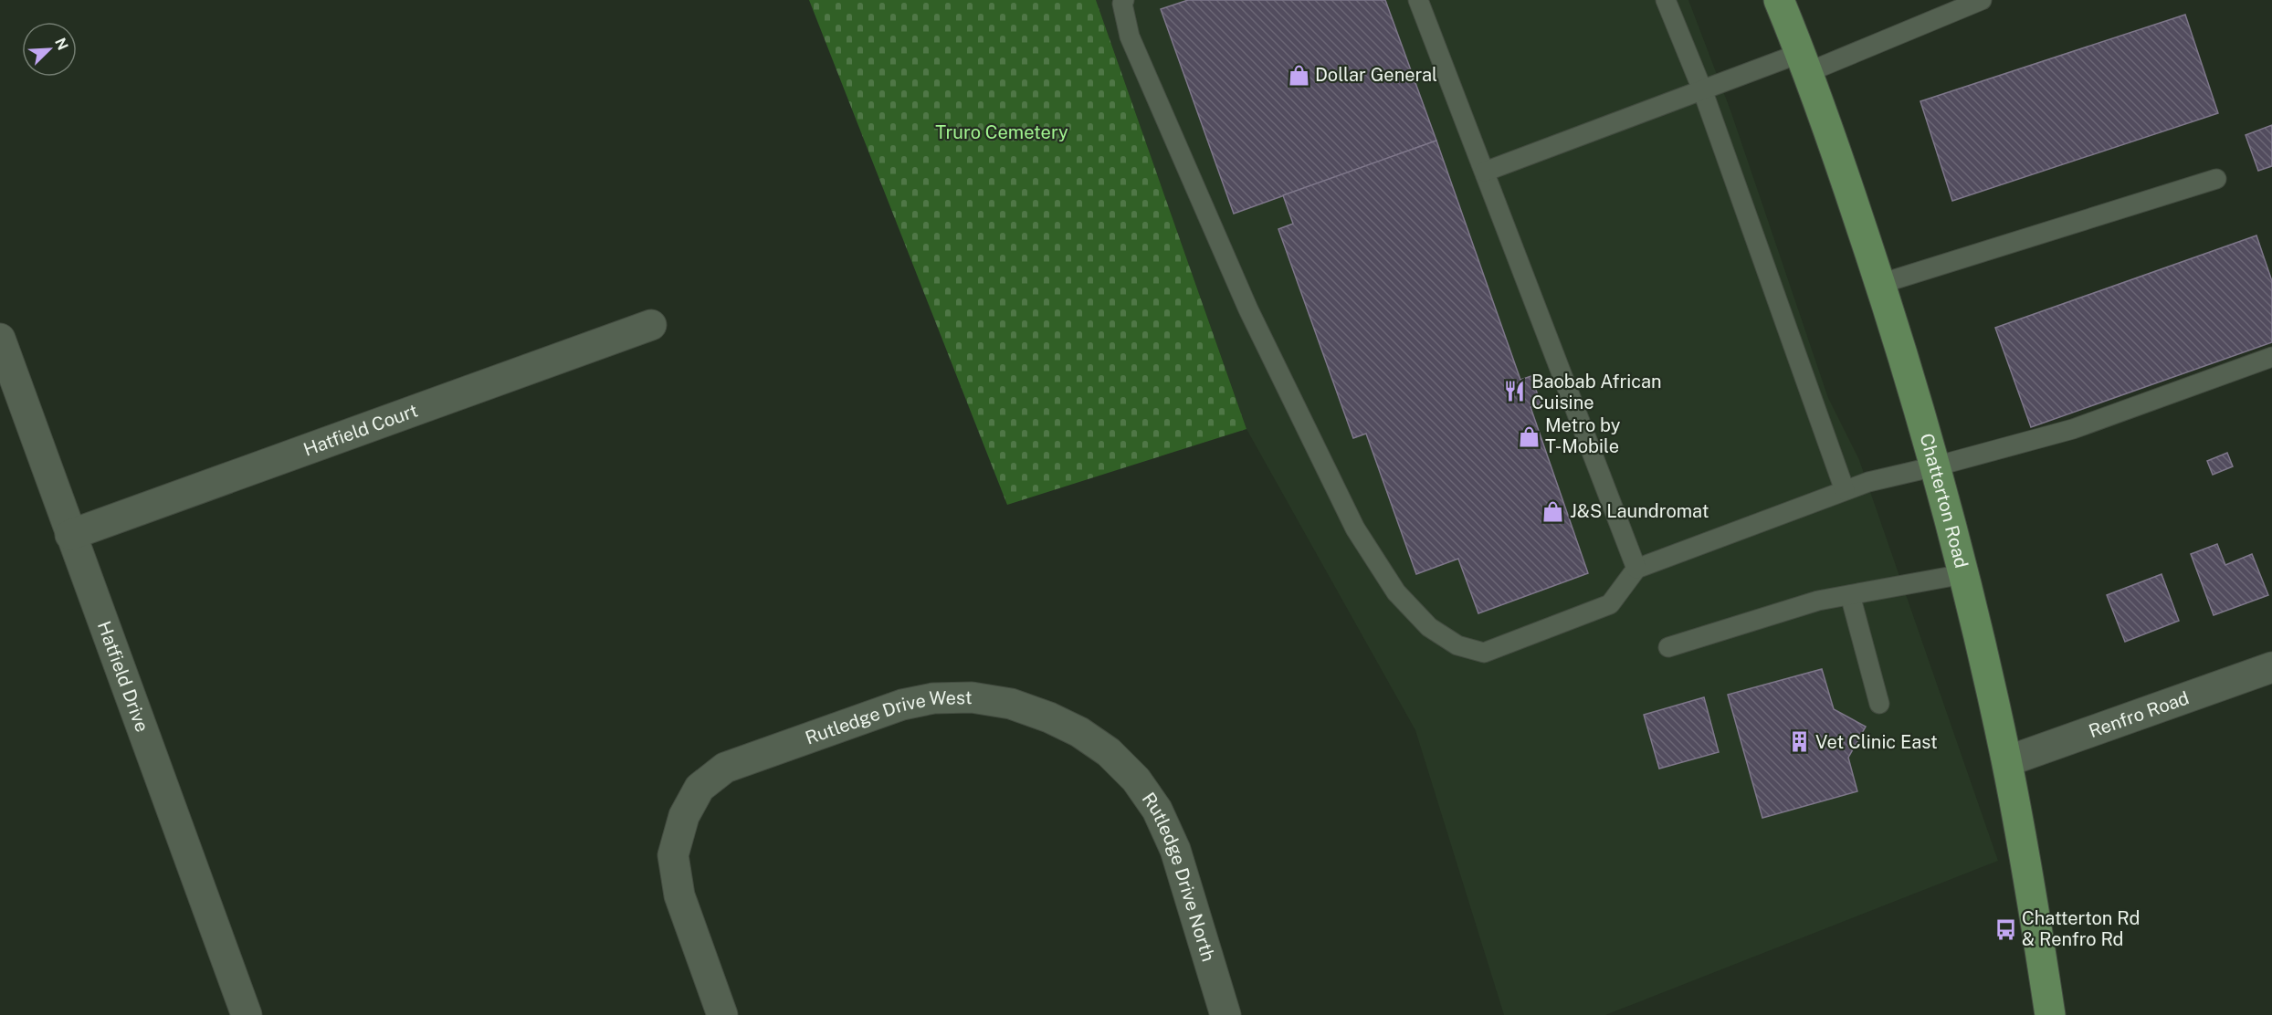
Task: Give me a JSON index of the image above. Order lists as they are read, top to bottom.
{
  "streets": {
    "main road": ["Chatterton Road"],
    "street": [
      "Hatfield Court",
      "Hatfield Drive",
      "Renfro Road",
      "Rutledge Drive West",
      "Rutledge Drive North"
    ]
  },
  "crossings": [
    ["Hatfield Court", "Hatfield Drive"],
    ["Chatterton Road", "Renfro Road"],
    ["Rutledge Drive West", "Rutledge Drive North"]
  ],
  "parks": ["Truro Cemetery"],
  "places": {
    "shop": ["Dollar General", "Metro by T-Mobile", "J&S Laundromat"],
    "restaurant": ["Baobab African Cuisine"],
    "building": ["Vet Clinic East"],
    "bus stop": ["Chatterton Rd & Renfro Rd"]
  },
  "north": "top right"
}
